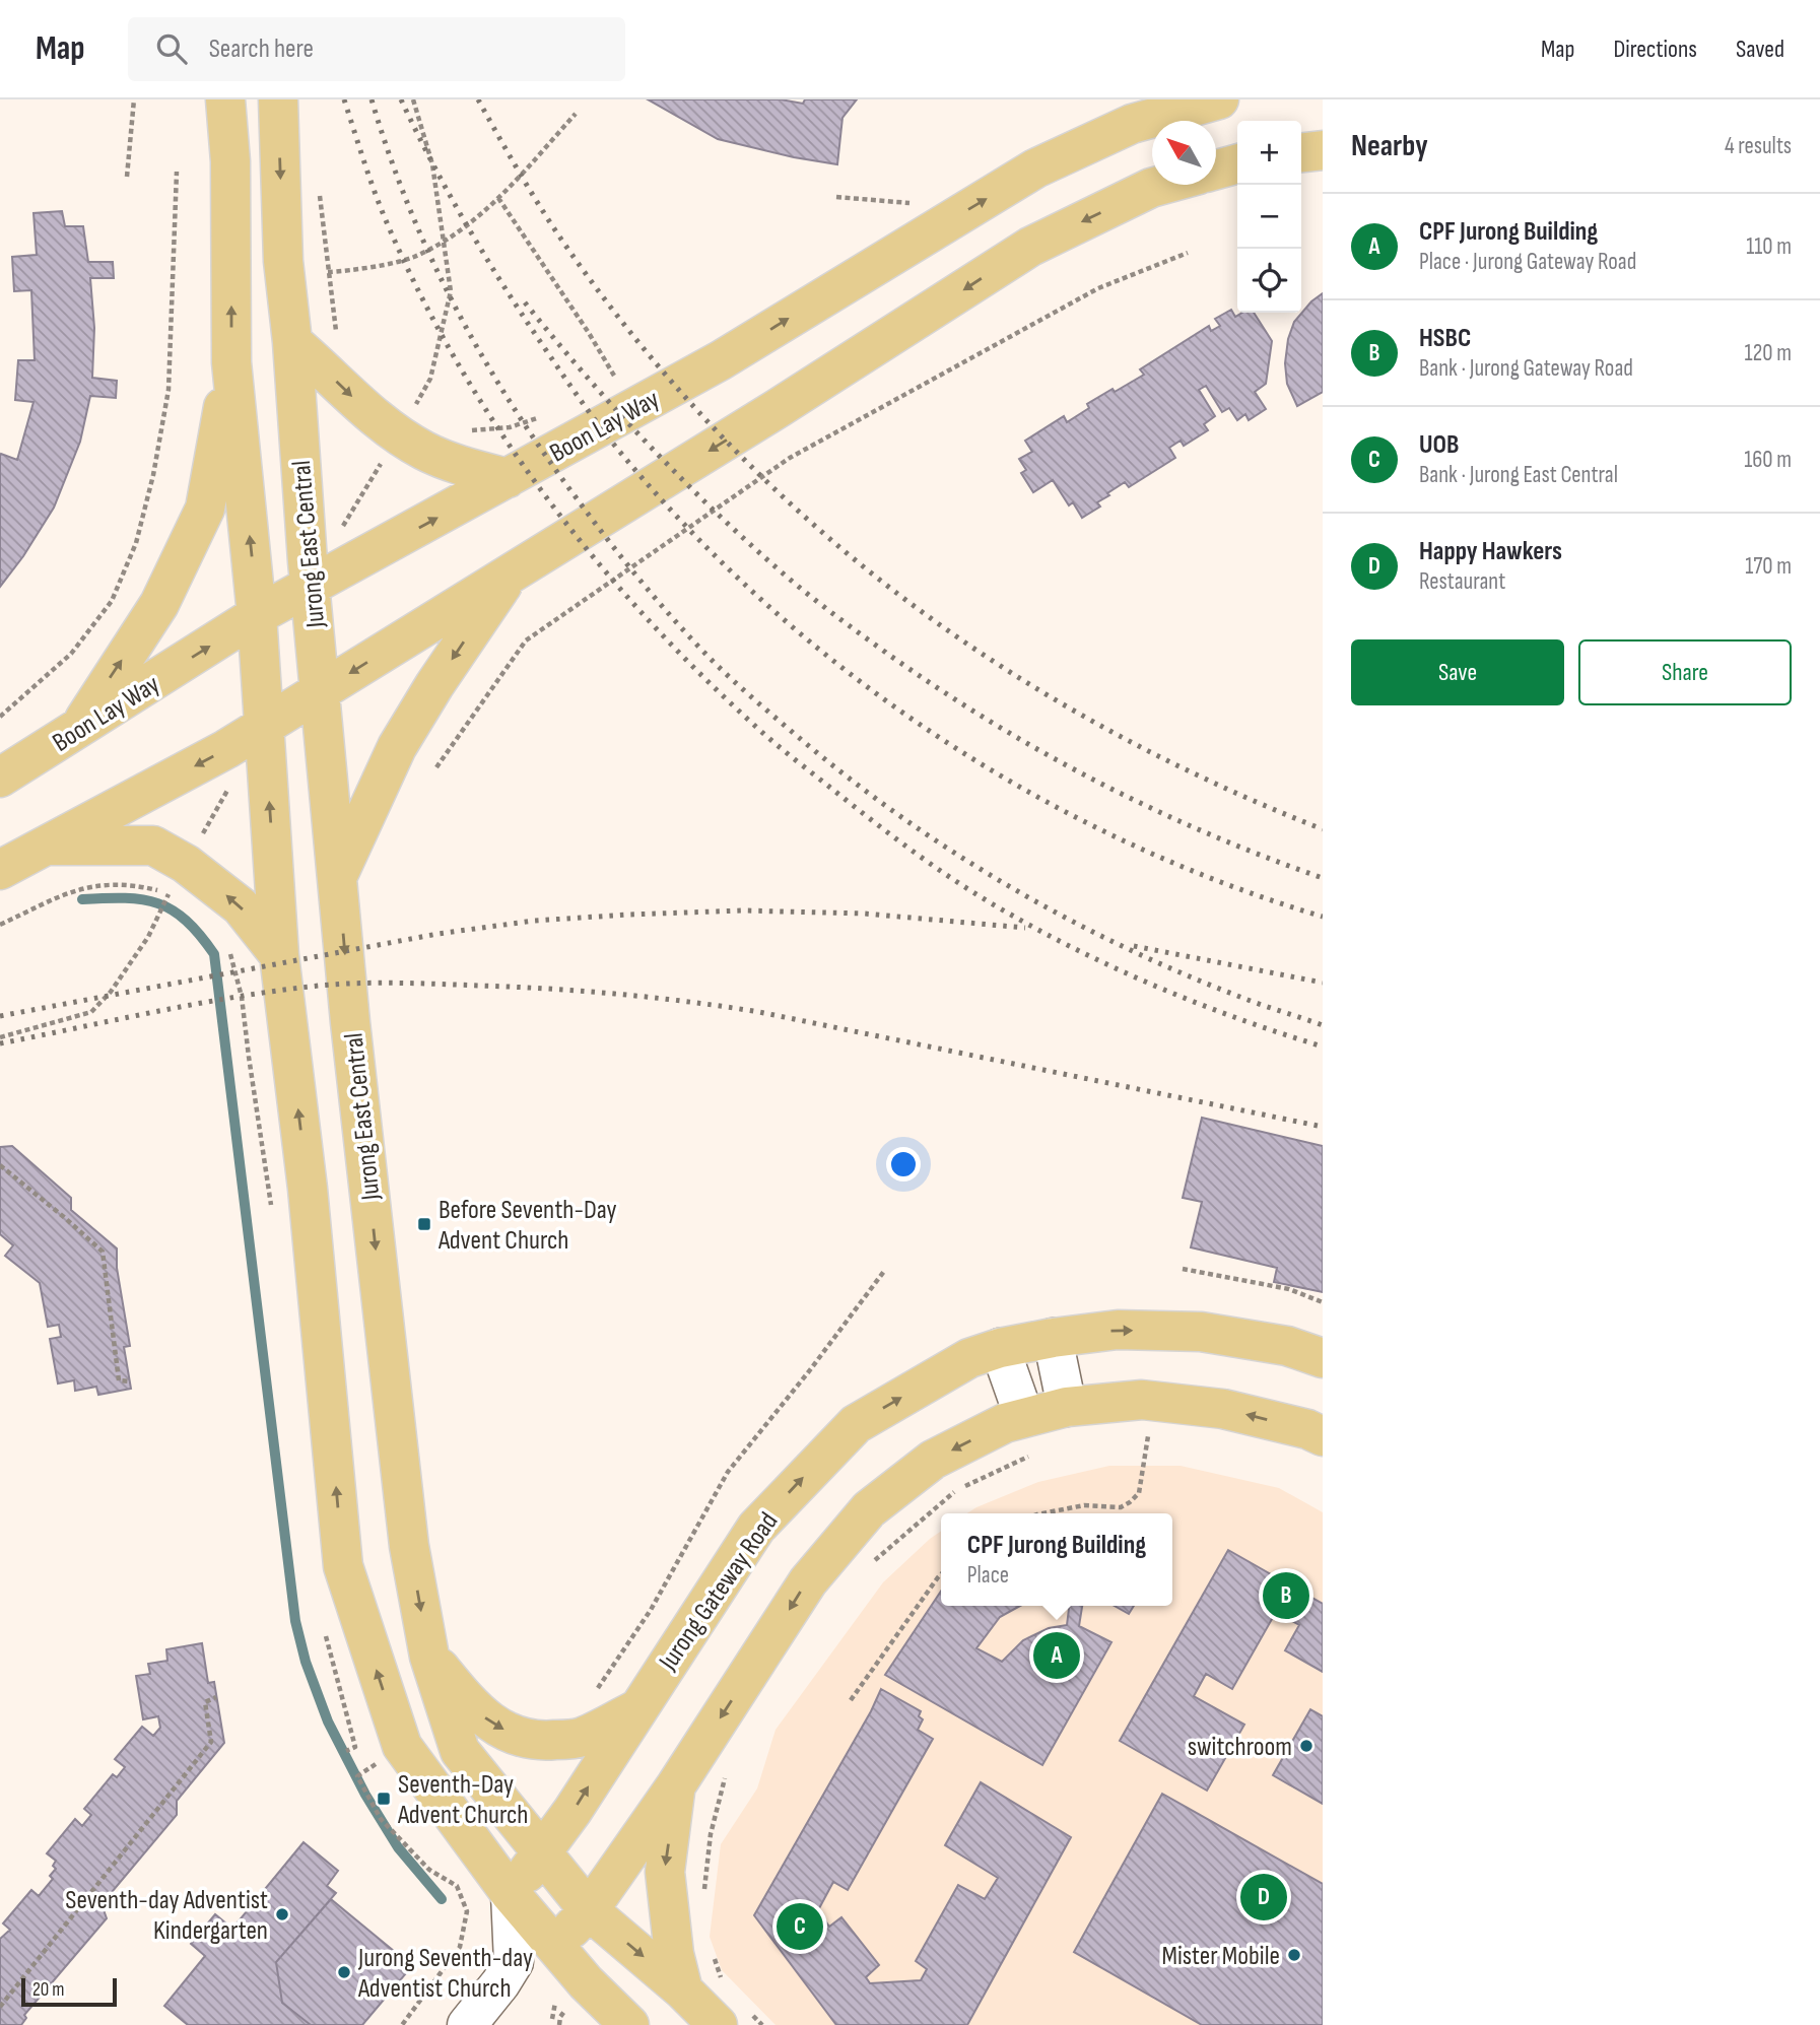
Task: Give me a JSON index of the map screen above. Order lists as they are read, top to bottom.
{
  "streets": {
    "main road": ["Boon Lay Way", "Jurong East Central", "Jurong Gateway Road"]
  },
  "crossings": [
    ["Boon Lay Way", "Jurong East Central"],
    ["Jurong East Central", "Jurong Gateway Road"]
  ],
  "places": {
    "transit": ["Before Seventh-Day Advent Church", "Seventh-Day Advent Church"],
    "other": [
      "switchroom",
      "Seventh-day Adventist Kindergarten",
      "Mister Mobile",
      "Jurong Seventh-day Adventist Church"
    ]
  },
  "scale_bar": "20 m",
  "north": "top left",
  "page": {
    "header": "Map",
    "search": "Search here",
    "nav": ["Map", "Directions", "Saved"],
    "heading": ["Nearby", "4 results"],
    "map_buttons": ["+", "−"],
    "list": [
      {
        "mark": "A",
        "name": "CPF Jurong Building",
        "note": "Place · Jurong Gateway Road",
        "value": "110 m"
      },
      {
        "mark": "B",
        "name": "HSBC",
        "note": "Bank · Jurong Gateway Road",
        "value": "120 m"
      },
      {
        "mark": "C",
        "name": "UOB",
        "note": "Bank · Jurong East Central",
        "value": "160 m"
      },
      {
        "mark": "D",
        "name": "Happy Hawkers",
        "note": "Restaurant",
        "value": "170 m"
      }
    ],
    "buttons": ["Save", "Share"],
    "popup": ["CPF Jurong Building", "Place"],
    "pins": [
      "B",
      "A",
      "D",
      "C"
    ],
    "scale": "20 m"
  }
}
